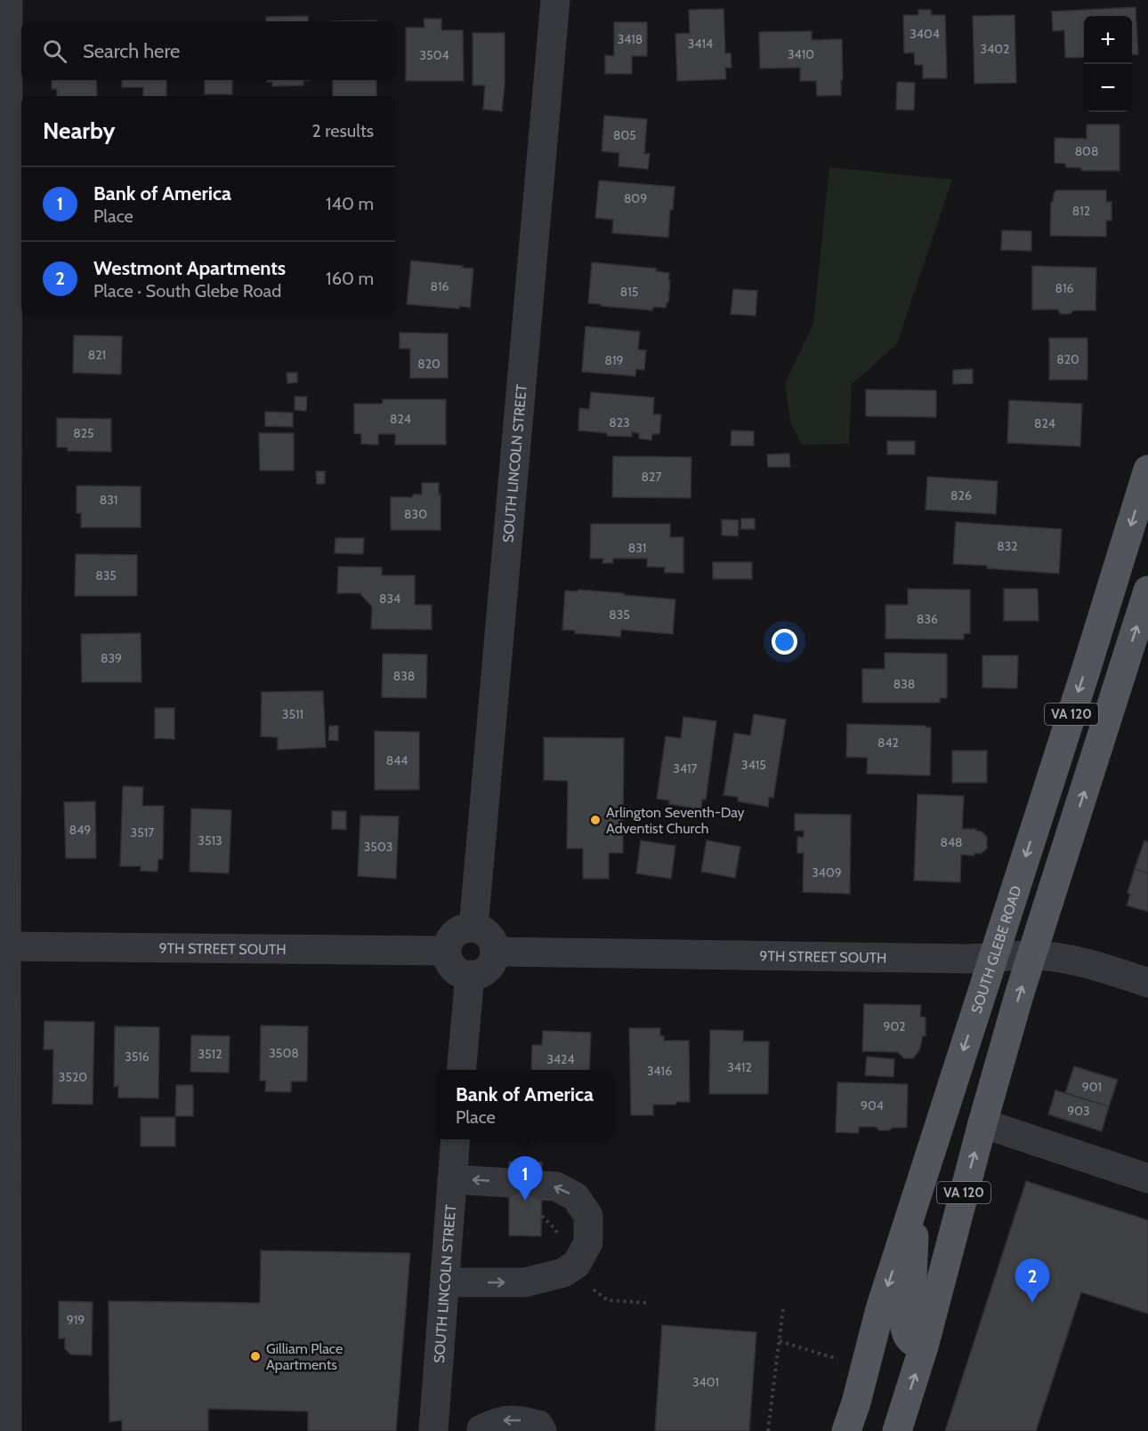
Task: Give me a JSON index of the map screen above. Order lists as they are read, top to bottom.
{
  "streets": {
    "main road": ["VA 120", "SOUTH GLEBE ROAD"],
    "street": ["SOUTH LINCOLN STREET", "9TH STREET SOUTH"]
  },
  "crossings": [
    ["SOUTH LINCOLN STREET", "9TH STREET SOUTH"],
    ["VA 120", "9TH STREET SOUTH"],
    ["9TH STREET SOUTH", "SOUTH GLEBE ROAD"]
  ],
  "places": ["Arlington Seventh-Day Adventist Church", "Gilliam Place Apartments"],
  "house_numbers": [
    "3404",
    "3418",
    "3414",
    "3402",
    "3410",
    "3504",
    "805",
    "808",
    "809",
    "812",
    "816",
    "816",
    "815",
    "821",
    "820",
    "819",
    "820",
    "824",
    "823",
    "824",
    "825",
    "827",
    "826",
    "831",
    "830",
    "832",
    "831",
    "835",
    "834",
    "835",
    "836",
    "839",
    "838",
    "838",
    "3511",
    "842",
    "844",
    "3415",
    "3417",
    "849",
    "3517",
    "3513",
    "848",
    "3503",
    "3409",
    "902",
    "3508",
    "3512",
    "3516",
    "3424",
    "3412",
    "3416",
    "3520",
    "901",
    "904",
    "903",
    "919",
    "3401"
  ],
  "page": {
    "map_buttons": ["+", "−"],
    "search": "Search here",
    "heading": ["Nearby", "2 results"],
    "list": [
      {
        "mark": "1",
        "name": "Bank of America",
        "note": "Place",
        "value": "140 m"
      },
      {
        "mark": "2",
        "name": "Westmont Apartments",
        "note": "Place · South Glebe Road",
        "value": "160 m"
      }
    ],
    "popup": ["Bank of America", "Place"],
    "pins": ["1", "2"]
  }
}
